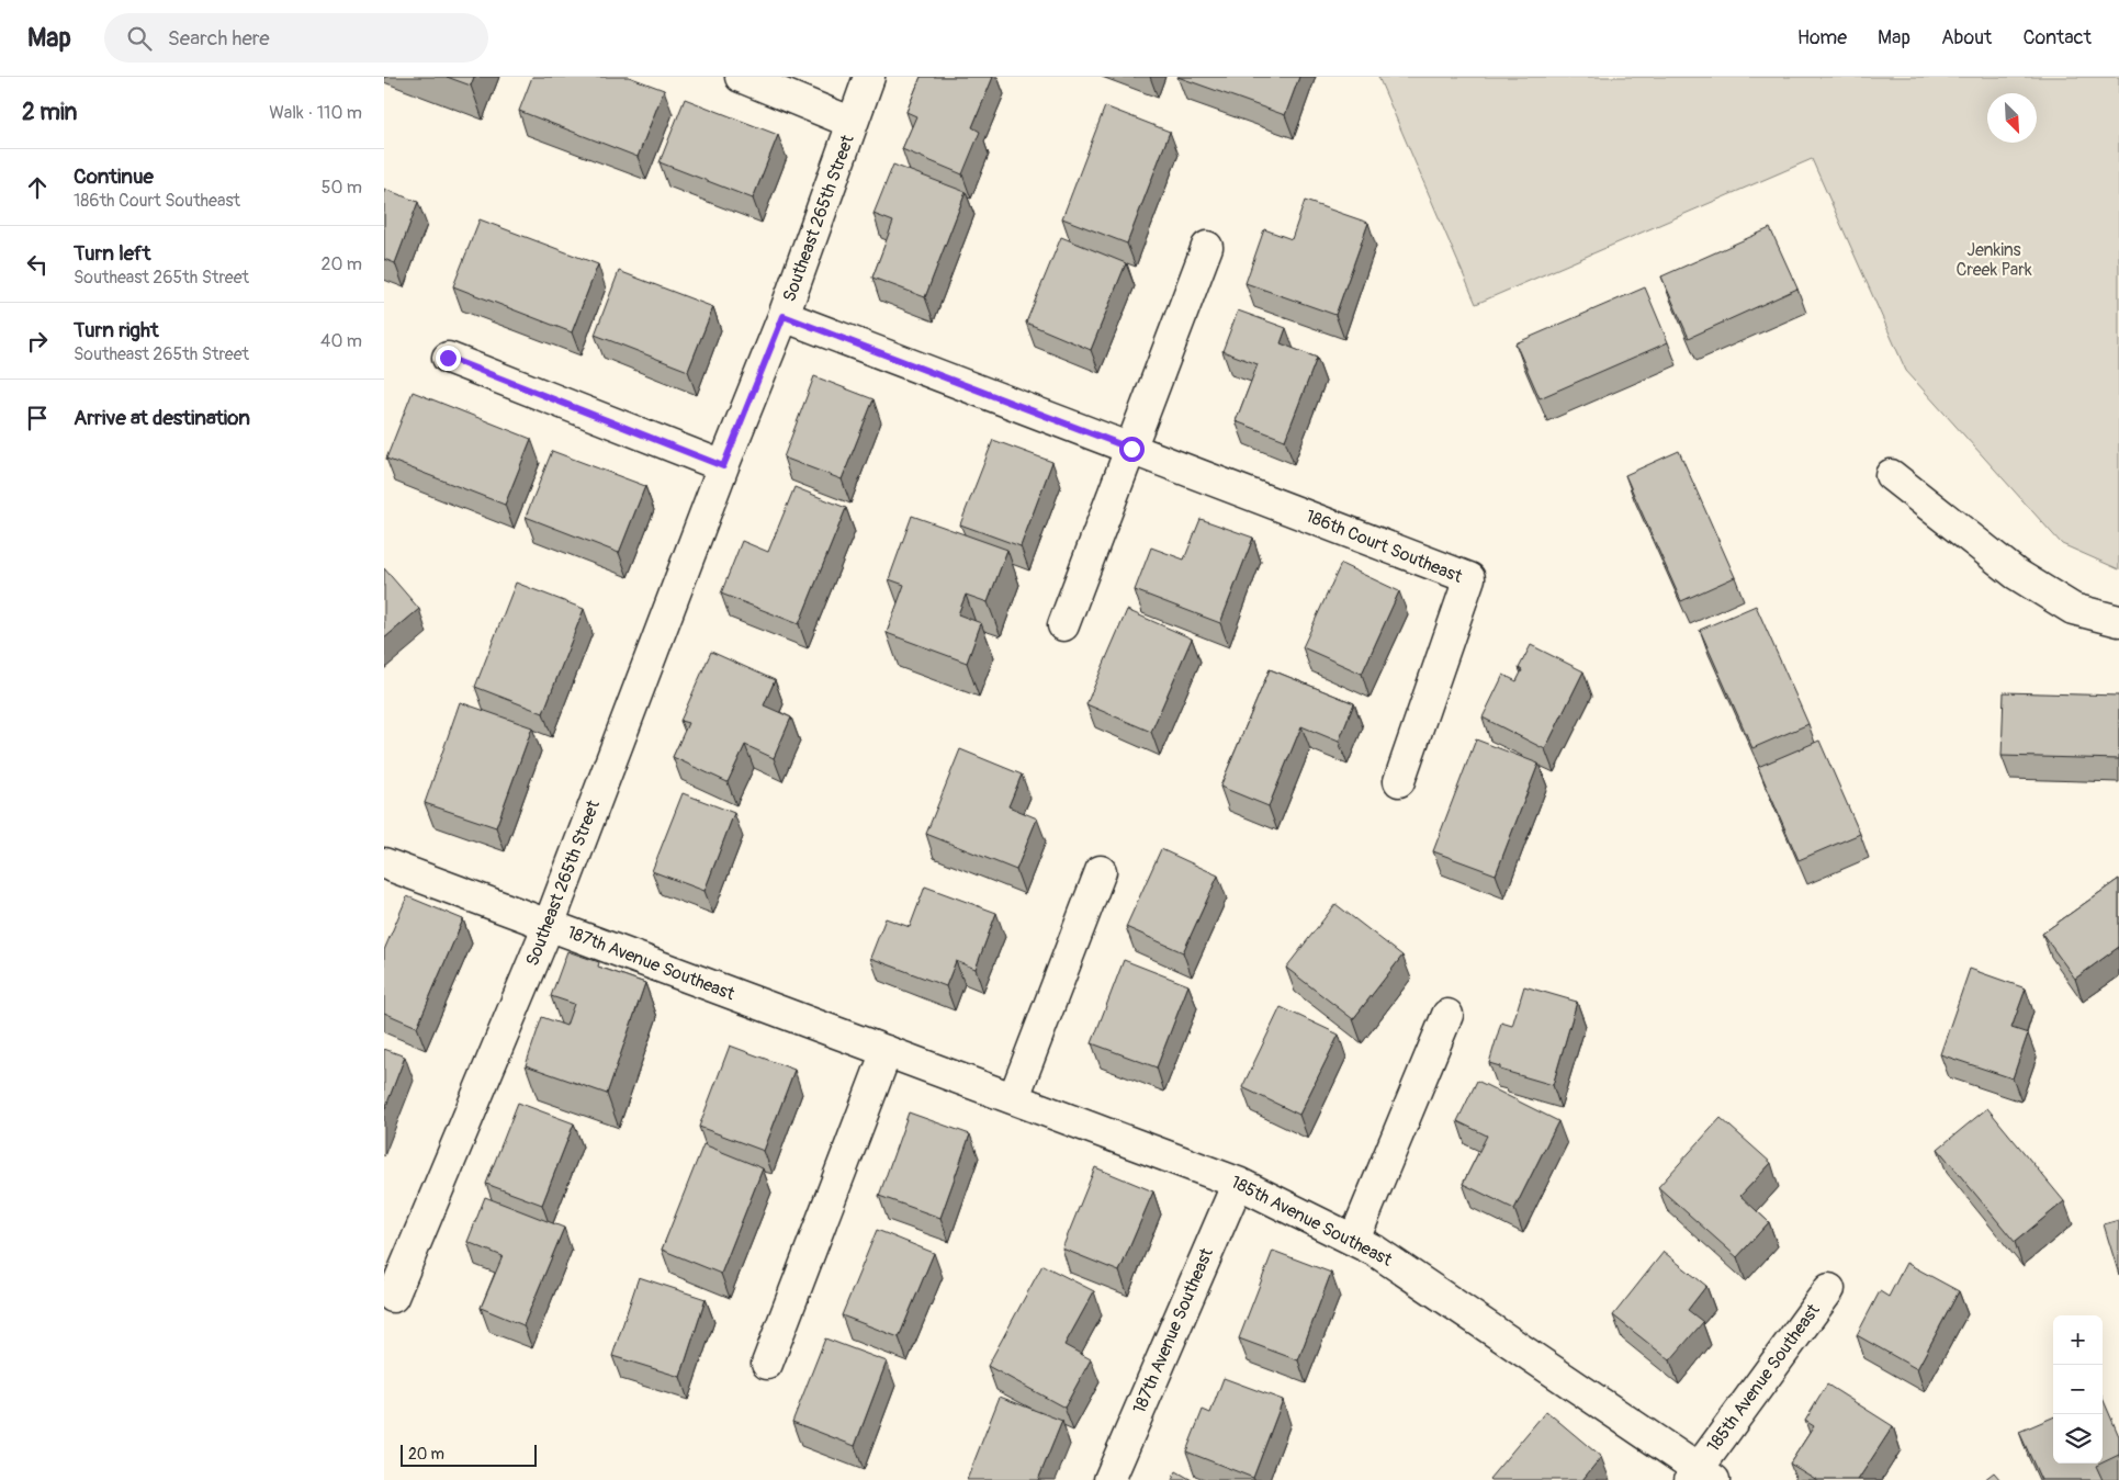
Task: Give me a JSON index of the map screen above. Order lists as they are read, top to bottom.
{
  "streets": {
    "street": [
      "Southeast 265th Street",
      "186th Court Southeast",
      "187th Avenue Southeast",
      "185th Avenue Southeast"
    ]
  },
  "crossings": [
    ["Southeast 265th Street", "186th Court Southeast"],
    ["Southeast 265th Street", "187th Avenue Southeast"],
    ["187th Avenue Southeast", "185th Avenue Southeast"]
  ],
  "parks": ["Jenkins Creek Park"],
  "scale_bar": "20 m",
  "north": "bottom right",
  "page": {
    "header": "Map",
    "search": "Search here",
    "nav": [
      "Home",
      "Map",
      "About",
      "Contact"
    ],
    "heading": ["2 min", "Walk · 110 m"],
    "list": [
      ["Continue", "186th Court Southeast", "50 m"],
      ["Turn left", "Southeast 265th Street", "20 m"],
      ["Turn right", "Southeast 265th Street", "40 m"],
      "Arrive at destination"
    ],
    "map_buttons": ["+", "−"],
    "scale": "20 m"
  }
}
